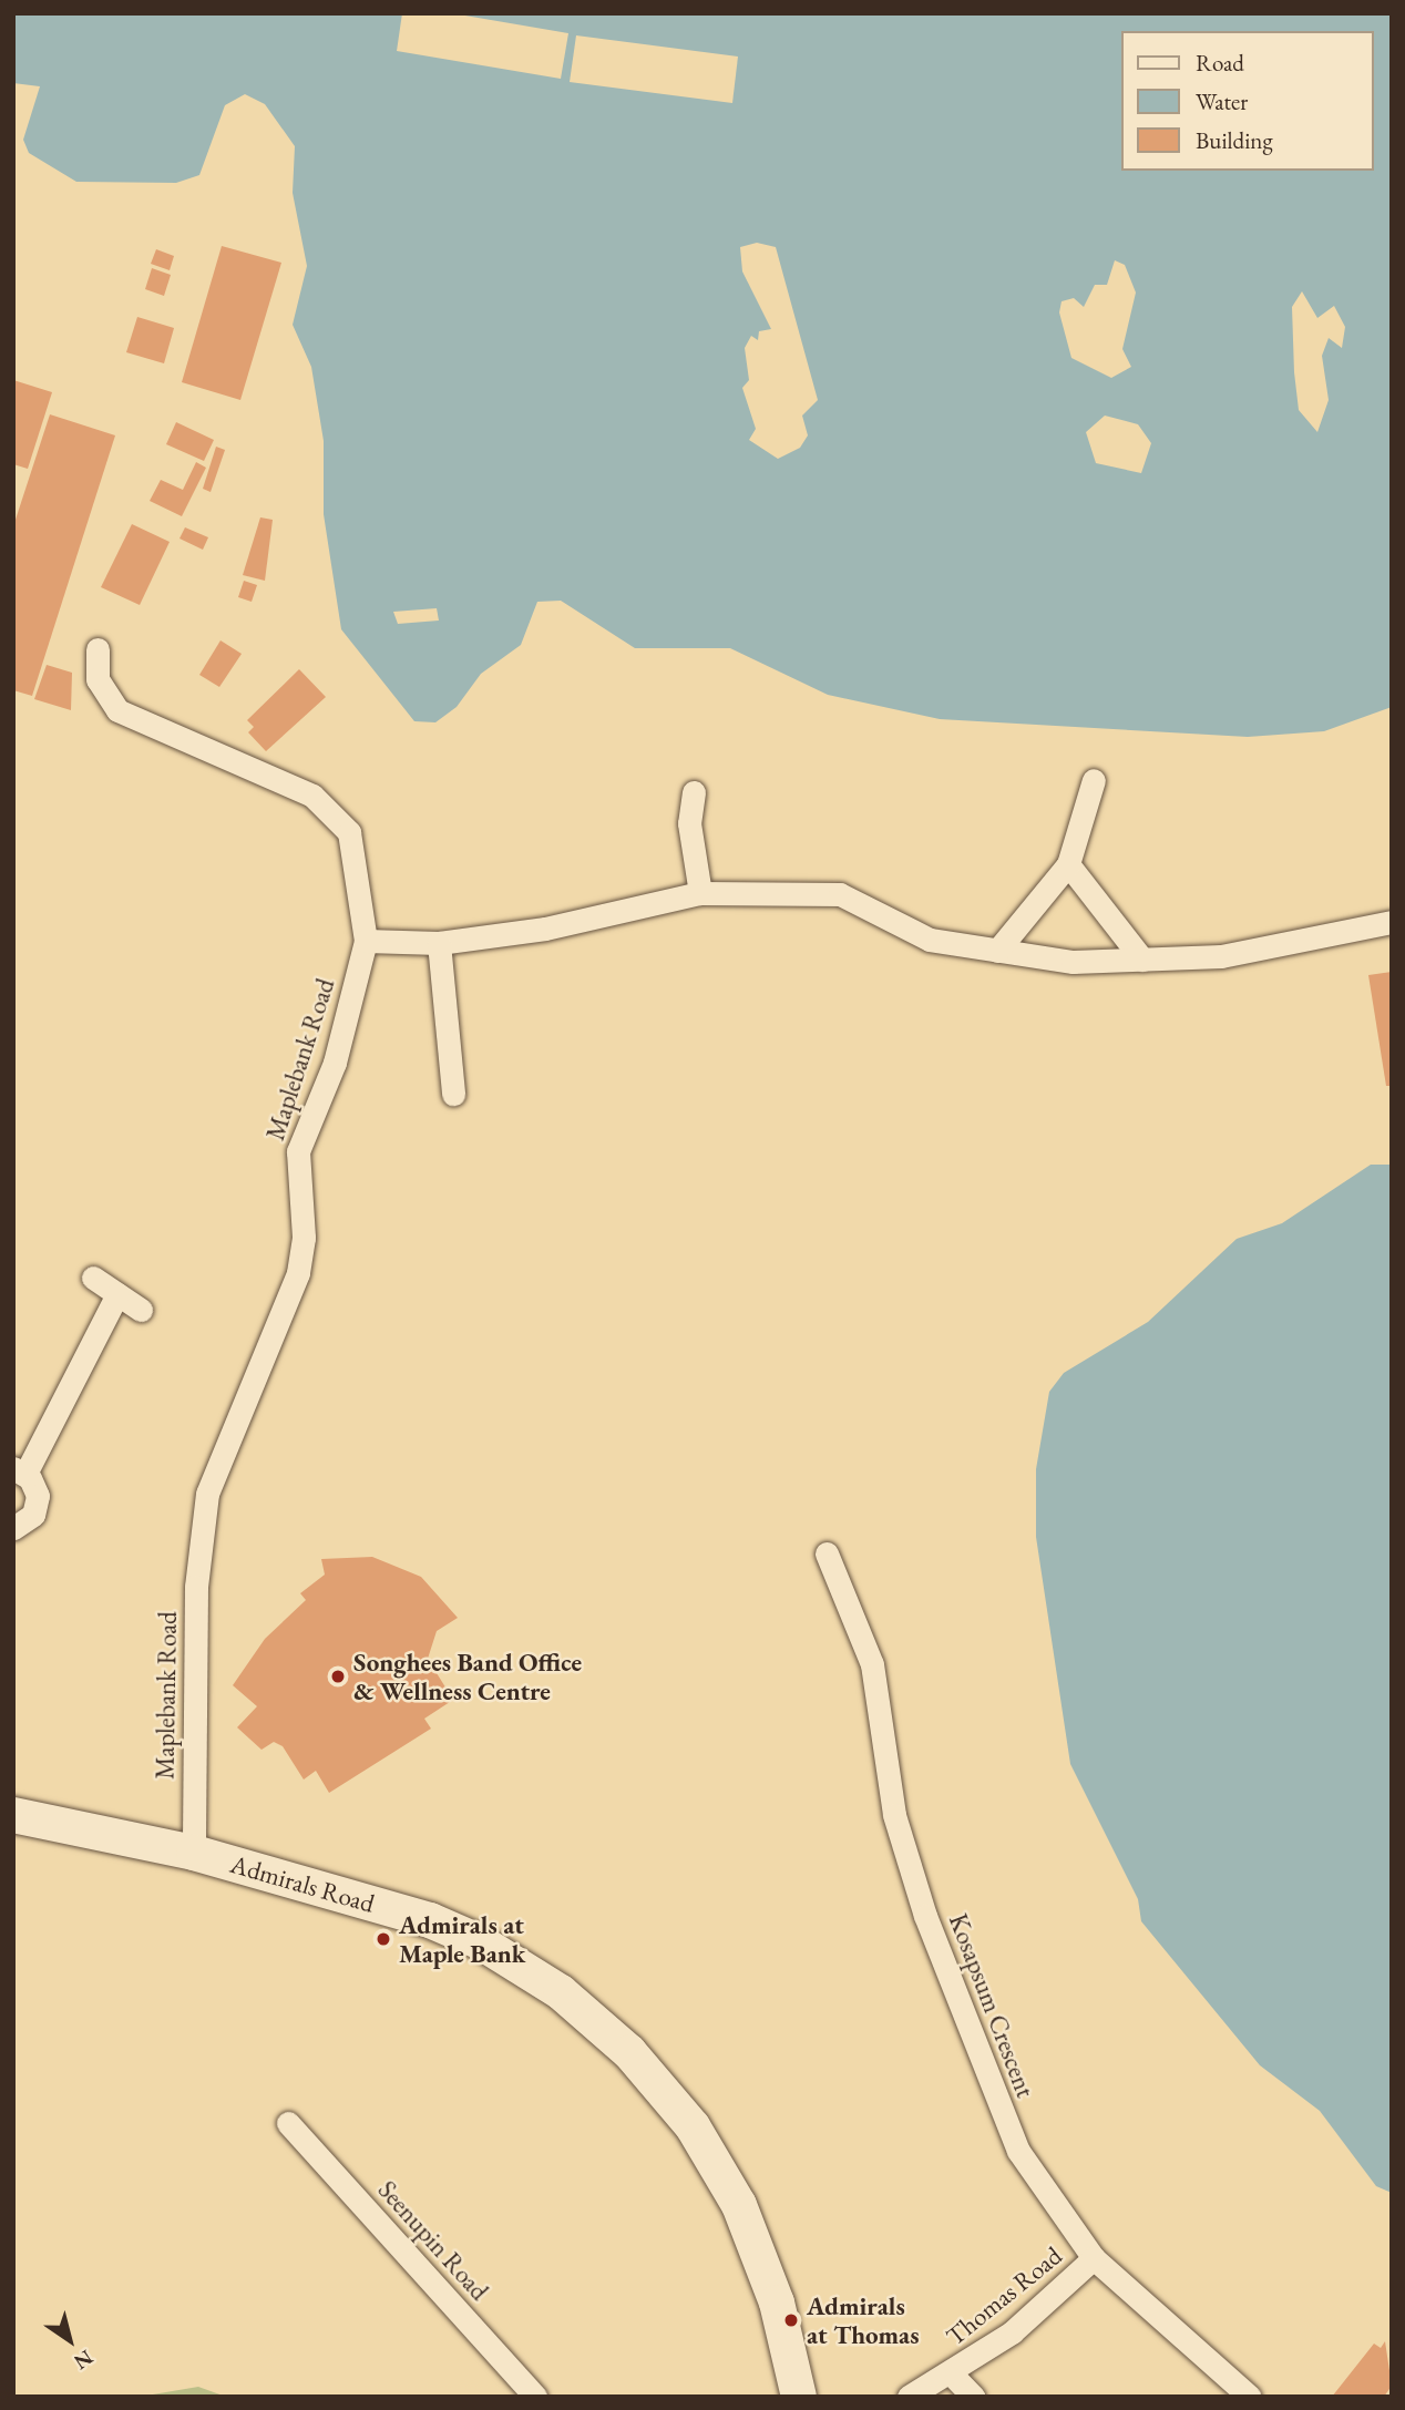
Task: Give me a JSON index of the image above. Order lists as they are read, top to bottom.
{
  "streets": {
    "main road": ["Admirals Road"],
    "street": [
      "Maplebank Road",
      "Kosapsum Crescent",
      "Seenupin Road",
      "Thomas Road"
    ]
  },
  "crossings": [
    ["Maplebank Road", "Admirals Road"],
    ["Kosapsum Crescent", "Thomas Road"]
  ],
  "places": ["Songhees Band Office & Wellness Centre", "Admirals at Maple Bank", "Admirals at Thomas"],
  "legend": ["Road", "Water", "Building"],
  "north": "bottom right"
}
